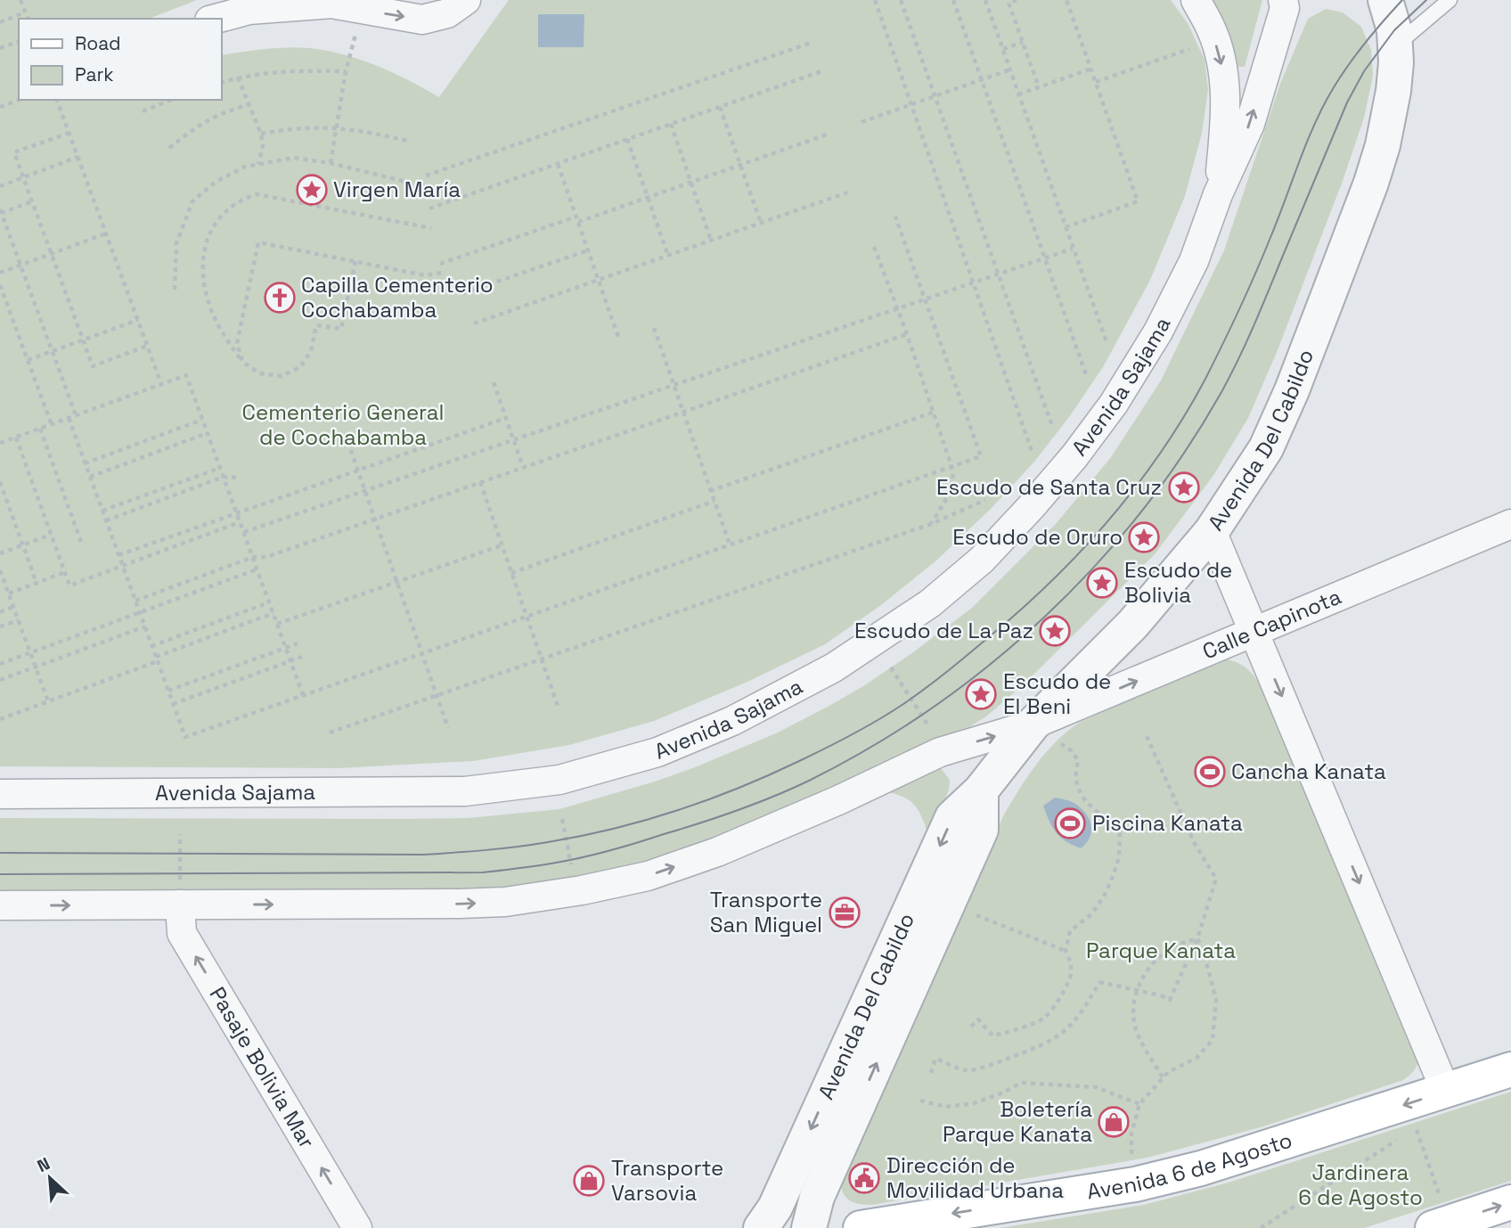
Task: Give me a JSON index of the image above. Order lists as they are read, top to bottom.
{
  "streets": {
    "main road": ["Avenida 6 de Agosto"],
    "street": [
      "Avenida Sajama",
      "Avenida Del Cabildo",
      "Calle Capinota",
      "Pasaje Bolivia Mar"
    ]
  },
  "crossings": [
    ["Avenida Del Cabildo", "Calle Capinota"]
  ],
  "one_way": ["Calle Capinota", "Pasaje Bolivia Mar", "Avenida 6 de Agosto"],
  "parks": ["Cementerio General de Cochabamba", "Parque Kanata", "Jardinera 6 de Agosto"],
  "places": {
    "place": [
      "Virgen María",
      "Escudo de Santa Cruz",
      "Escudo de Oruro",
      "Escudo de Bolivia",
      "Escudo de La Paz",
      "Escudo de El Beni"
    ],
    "church": ["Capilla Cementerio Cochabamba"],
    "sports": ["Cancha Kanata", "Piscina Kanata"],
    "office": ["Transporte San Miguel"],
    "shop": ["Boletería Parque Kanata", "Transporte Varsovia"],
    "public building": ["Dirección de Movilidad Urbana"]
  },
  "legend": ["Road", "Park"],
  "north": "top left"
}
